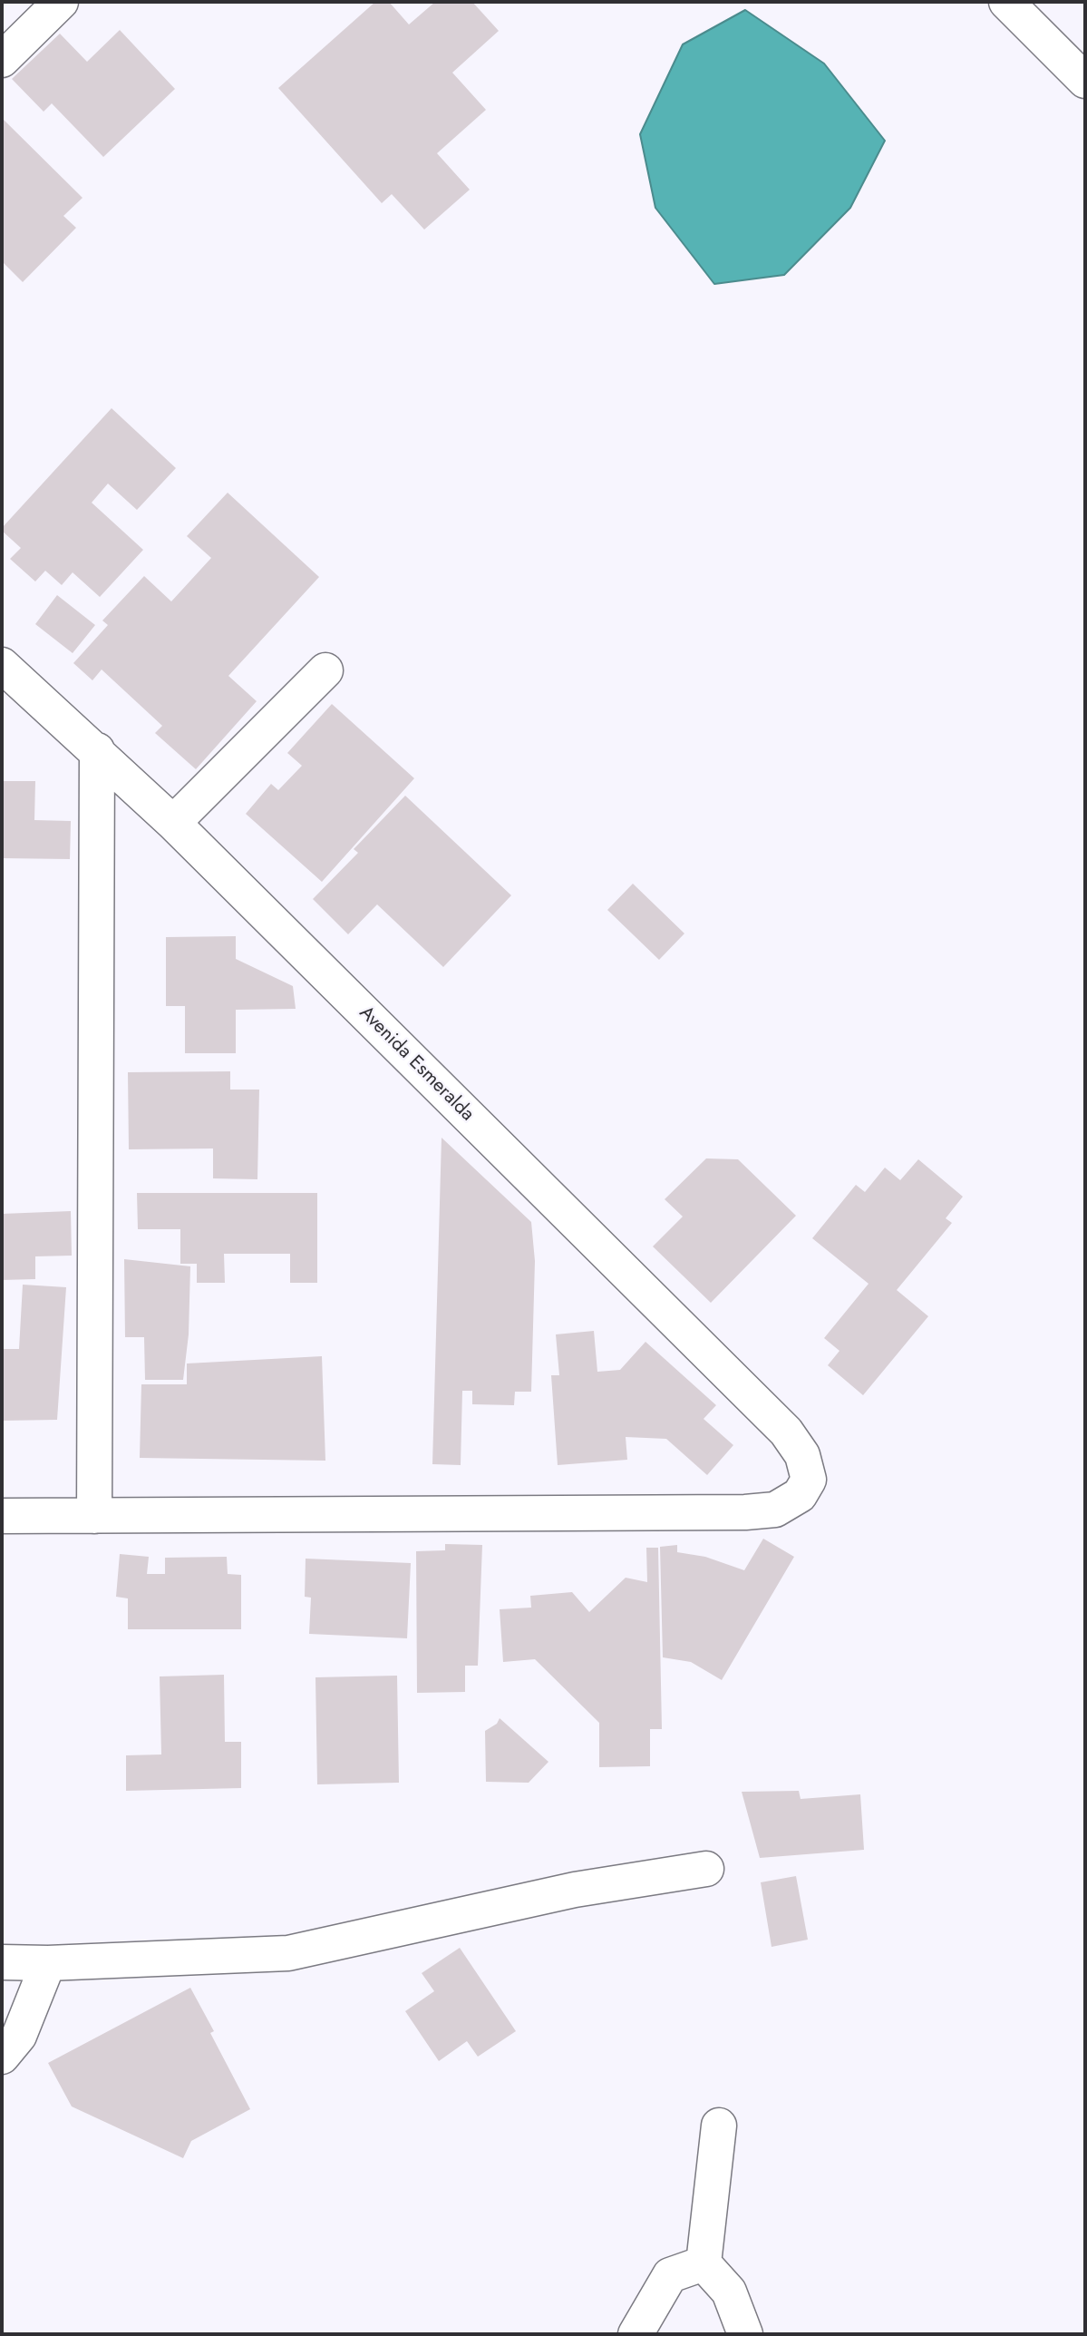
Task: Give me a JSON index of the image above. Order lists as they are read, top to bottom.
{
  "streets": {
    "street": ["Avenida Esmeralda"]
  }
}
